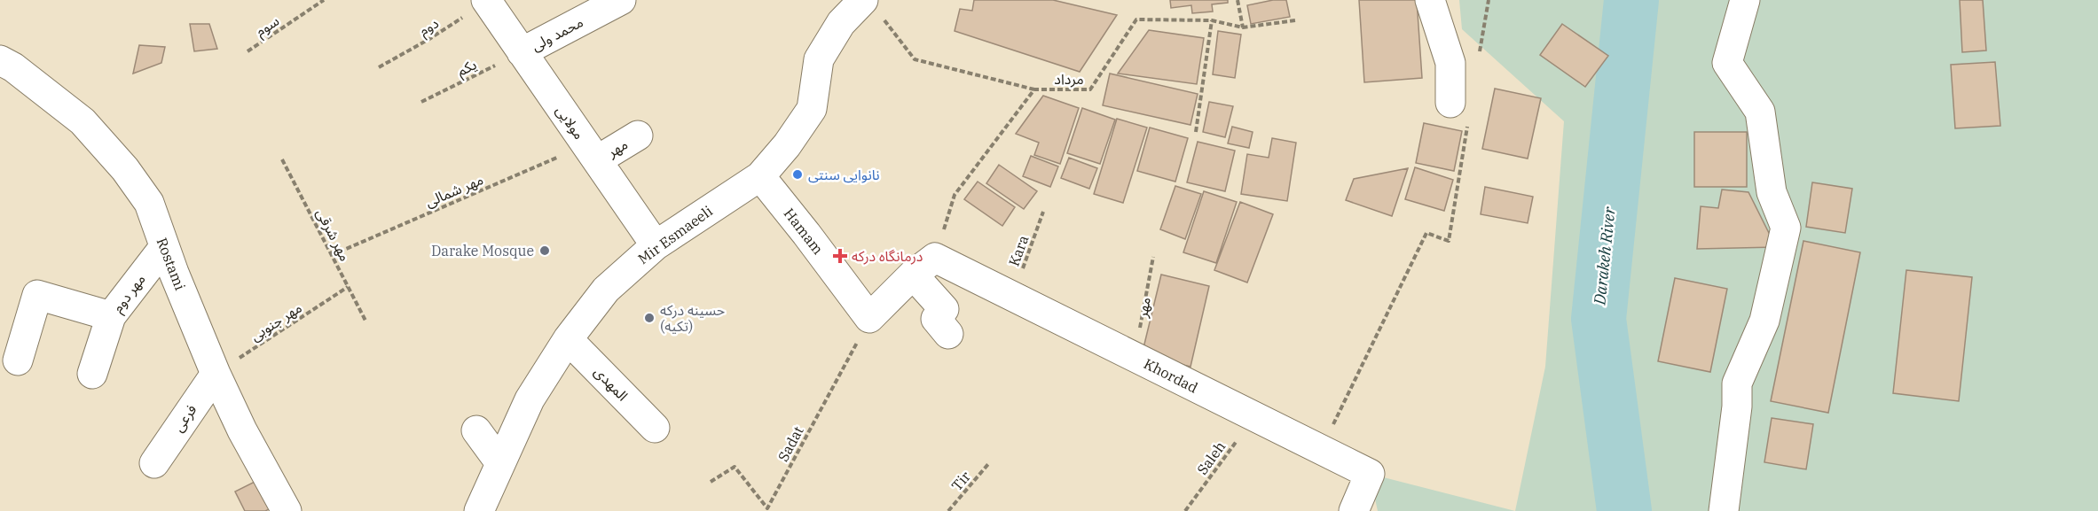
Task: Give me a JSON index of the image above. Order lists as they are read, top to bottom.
{
  "streets": {
    "street": [
      "محمد ولی",
      "مولایی",
      "مهر",
      "Hamam",
      "Mir Esmaeeli",
      "Rostami",
      "مهر دوم",
      "Khordad",
      "المهدی",
      "فرعی"
    ],
    "path": [
      "سوم",
      "دوم",
      "یکم",
      "مرداد",
      "مهر شمالی",
      "مهر شرقی",
      "Kara",
      "مهر جنوبی",
      "Sadat",
      "Saleh",
      "Tir"
    ]
  },
  "crossings": [
    ["دوم", "مولایی"],
    ["محمد ولی", "یکم"],
    ["محمد ولی", "مولایی"],
    ["یکم", "مولایی"],
    ["مرداد", "Khordad"],
    ["مولایی", "مهر"],
    ["مولایی", "مهر شمالی"],
    ["مولایی", "Mir Esmaeeli"],
    ["مهر", "مهر شمالی"],
    ["مهر", "Khordad"],
    ["مهر شمالی", "مهر شرقی"],
    ["Hamam", "Mir Esmaeeli"],
    ["Hamam", "Sadat"],
    ["مهر شرقی", "مهر جنوبی"],
    ["Mir Esmaeeli", "المهدی"],
    ["Kara", "Khordad"],
    ["Rostami", "مهر دوم"],
    ["Rostami", "مهر جنوبی"],
    ["Rostami", "فرعی"],
    ["مهر جنوبی", "فرعی"],
    ["Khordad", "Saleh"]
  ],
  "water": ["Darakeh River"],
  "places": {
    "other": ["نانوایی سنتی", "Darake Mosque", "حسینه درکه (تکیه)"],
    "health": ["درمانگاه درکه"]
  }
}
